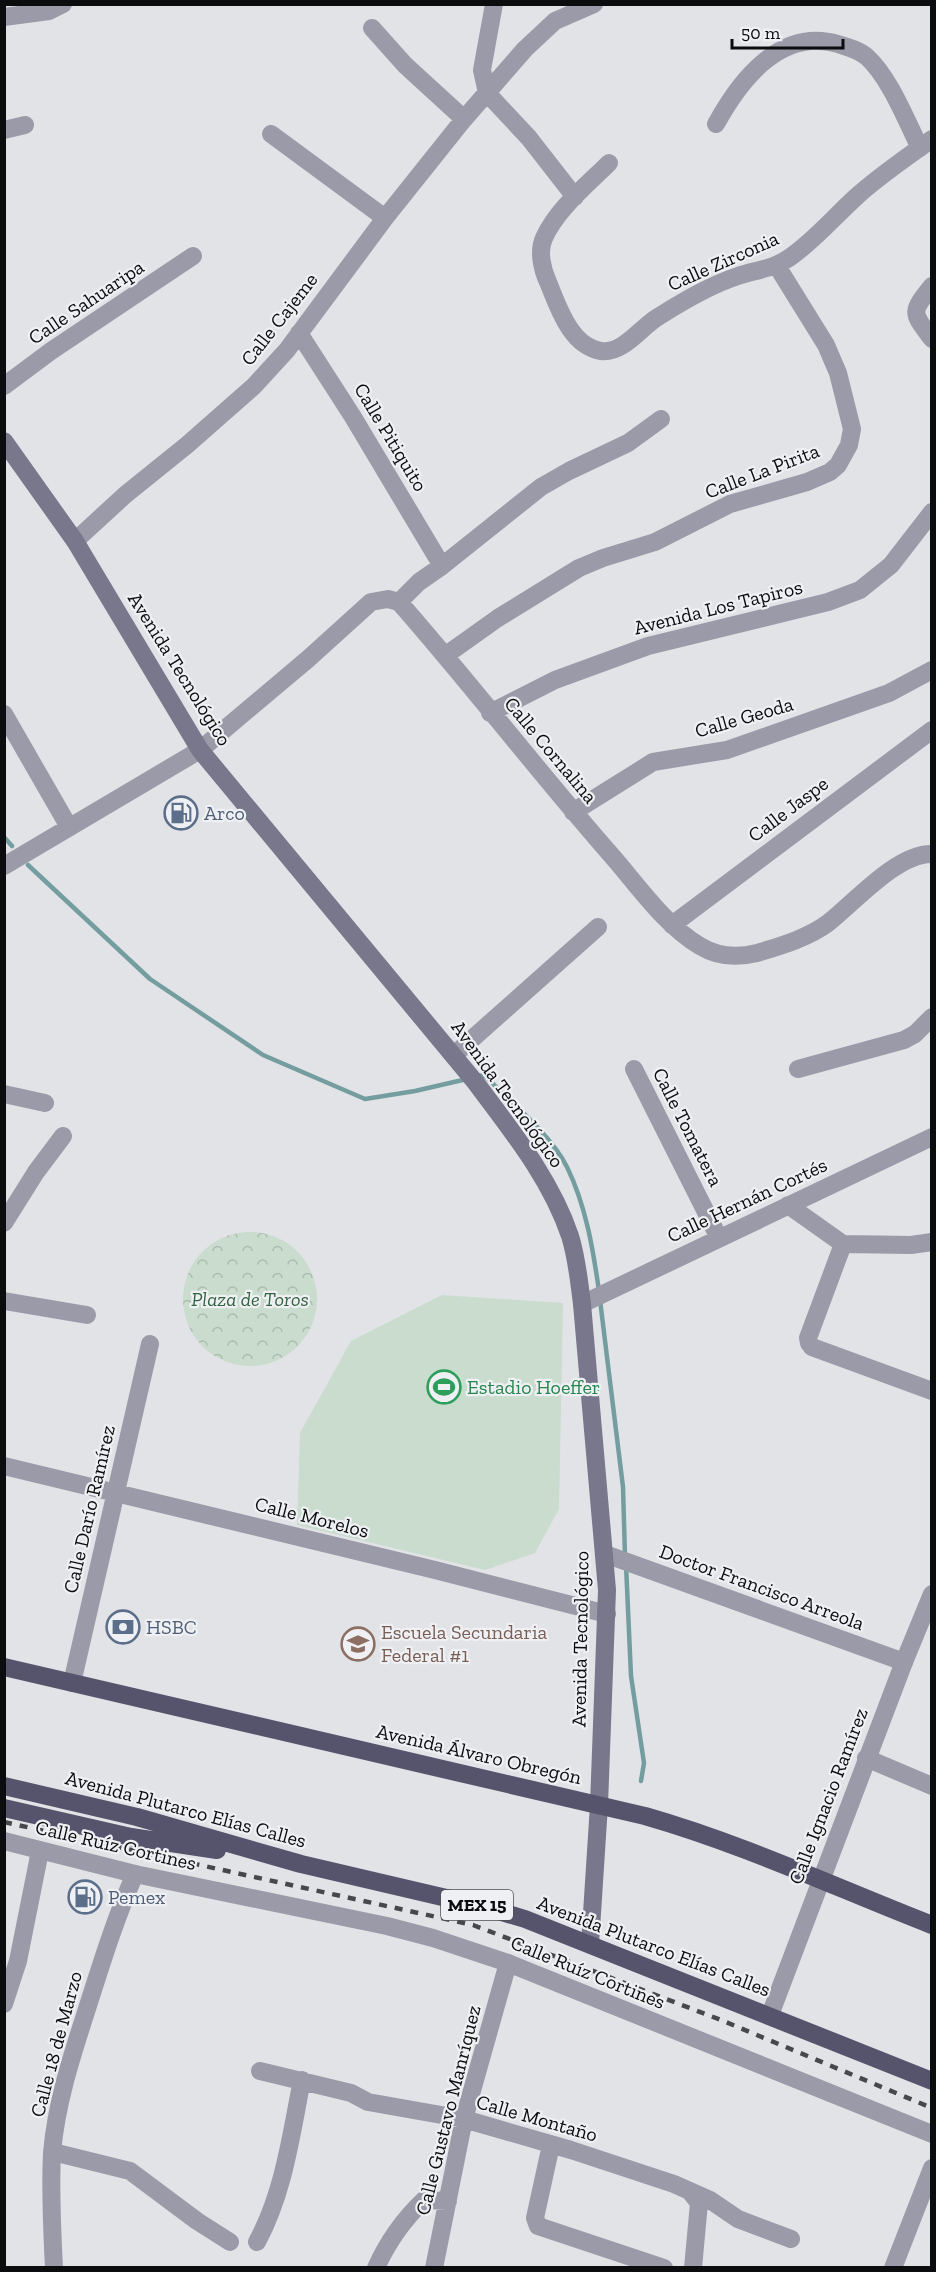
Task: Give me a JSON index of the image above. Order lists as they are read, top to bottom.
{
  "streets": {
    "highway": ["Avenida Álvaro Obregón", "Avenida Plutarco Elías Calles", "MEX 15"],
    "main road": ["Avenida Tecnológico"],
    "street": [
      "Calle Zirconia",
      "Calle Sahuaripa",
      "Calle Cajeme",
      "Calle Pitiquito",
      "Calle La Pirita",
      "Avenida Los Tapiros",
      "Calle Geoda",
      "Calle Cornalina",
      "Calle Jaspe",
      "Calle Tomatera",
      "Calle Hernán Cortés",
      "Calle Darío Ramírez",
      "Calle Morelos",
      "Doctor Francisco Arreola",
      "Calle Ignacio Ramírez",
      "Calle Ruíz Cortines",
      "Calle 18 de Marzo",
      "Calle Gustavo Manríquez",
      "Calle Montaño"
    ]
  },
  "crossings": [
    ["Calle Zirconia", "Calle La Pirita"],
    ["Calle Cajeme", "Calle Pitiquito"],
    ["Calle Cajeme", "Avenida Tecnológico"],
    ["Calle La Pirita", "Calle Cornalina"],
    ["Avenida Los Tapiros", "Calle Cornalina"],
    ["Avenida Tecnológico", "Calle Hernán Cortés"],
    ["Avenida Tecnológico", "Calle Morelos"],
    ["Avenida Tecnológico", "Doctor Francisco Arreola"],
    ["Avenida Tecnológico", "Avenida Álvaro Obregón"],
    ["Avenida Tecnológico", "Avenida Plutarco Elías Calles"],
    ["Calle Geoda", "Calle Cornalina"],
    ["Calle Cornalina", "Calle Jaspe"],
    ["Calle Tomatera", "Calle Hernán Cortés"],
    ["Calle Darío Ramírez", "Calle Morelos"],
    ["Calle Darío Ramírez", "Avenida Álvaro Obregón"],
    ["Doctor Francisco Arreola", "Calle Ignacio Ramírez"],
    ["Avenida Álvaro Obregón", "Calle Ignacio Ramírez"],
    ["Calle Ignacio Ramírez", "Avenida Plutarco Elías Calles"],
    ["Calle Ruíz Cortines", "Calle 18 de Marzo"],
    ["Calle Ruíz Cortines", "Calle Gustavo Manríquez"],
    ["Calle Gustavo Manríquez", "Calle Montaño"]
  ],
  "parks": ["Plaza de Toros"],
  "places": {
    "fuel station": ["Arco", "Pemex"],
    "sports": ["Estadio Hoeffer"],
    "bank": ["HSBC"],
    "school or university": ["Escuela Secundaria Federal #1"]
  },
  "scale_bar": "50 m"
}
